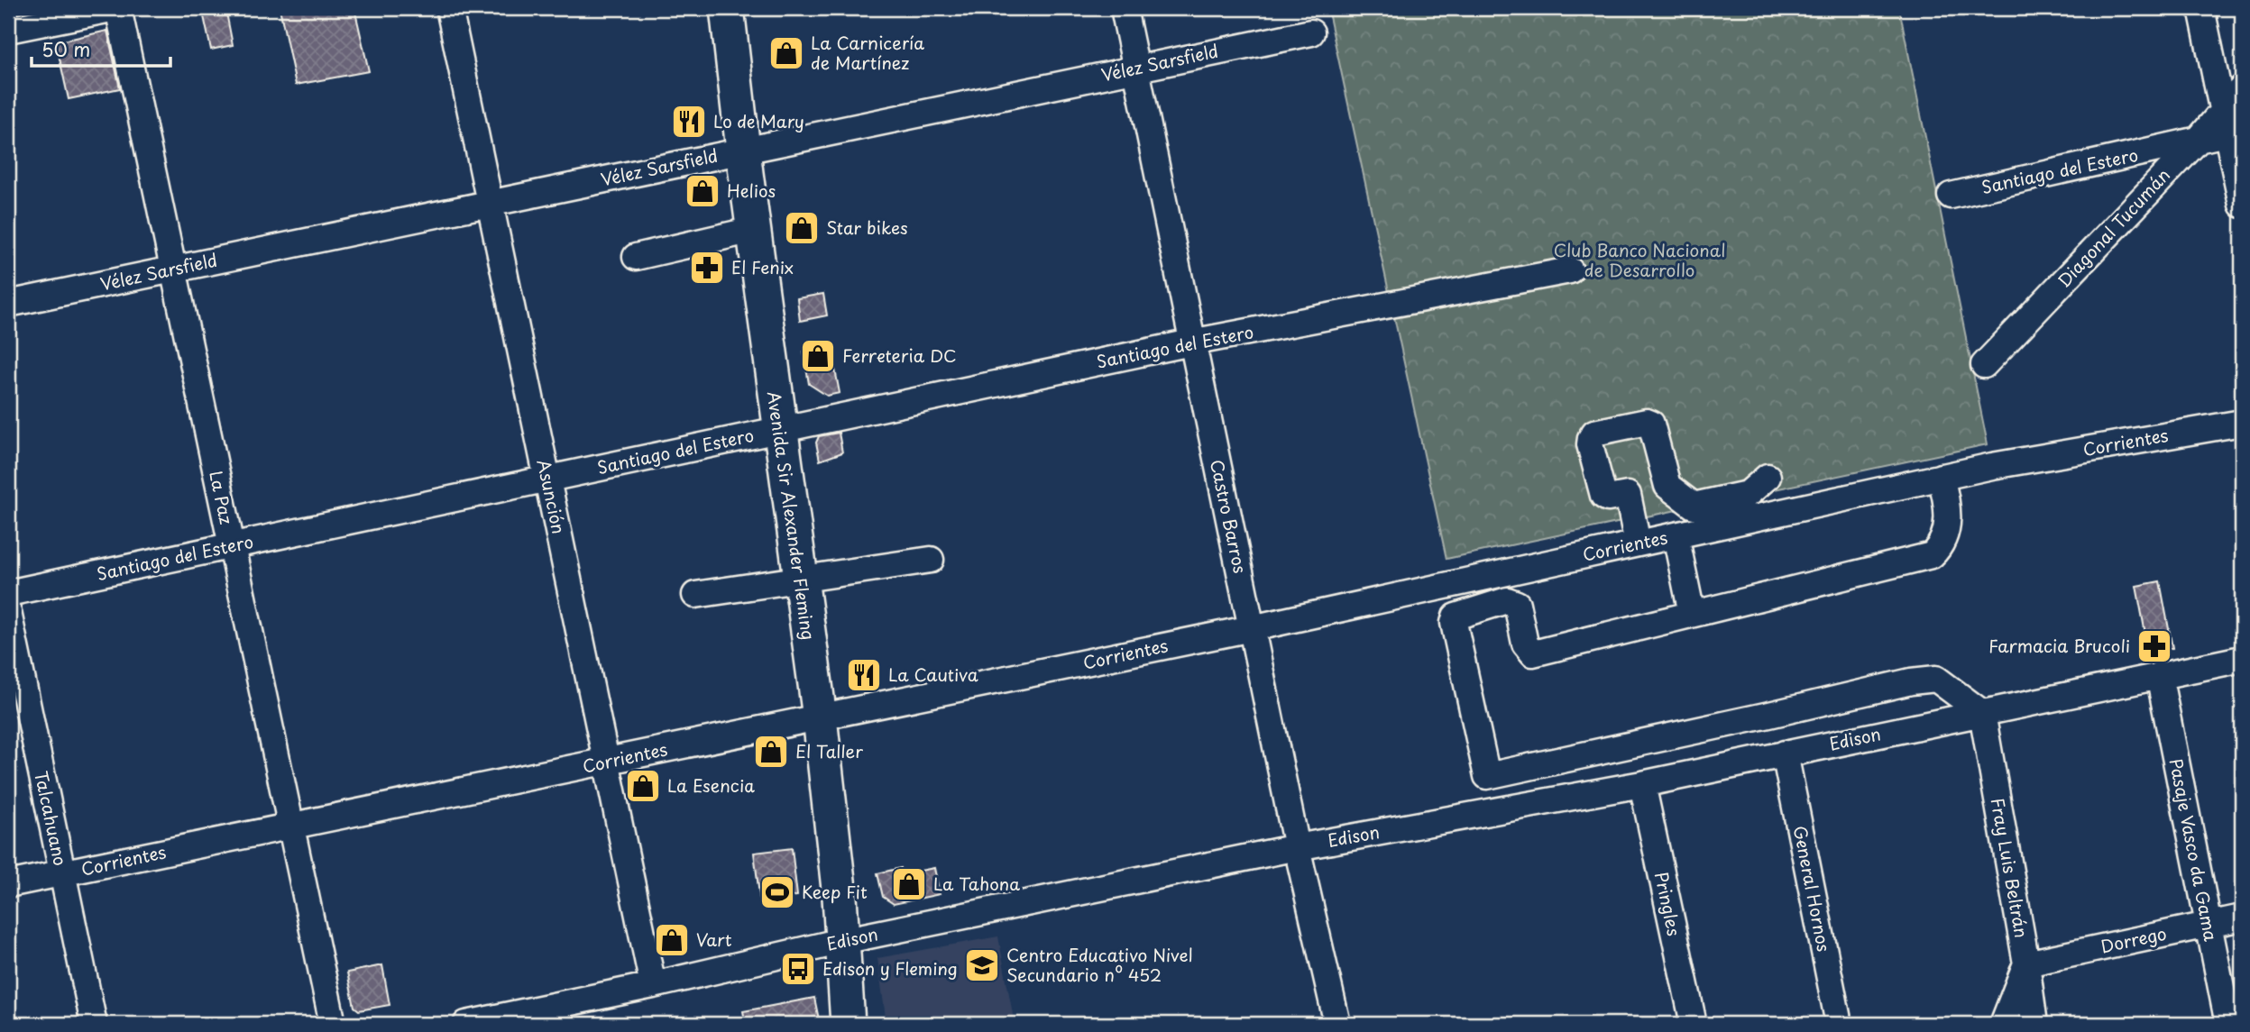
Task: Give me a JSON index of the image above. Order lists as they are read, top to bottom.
{
  "streets": {
    "main road": ["Avenida Sir Alexander Fleming"],
    "street": [
      "Vélez Sarsfield",
      "Santiago del Estero",
      "Diagonal Tucumán",
      "Corrientes",
      "Asunción",
      "La Paz",
      "Castro Barros",
      "Edison",
      "Talcahuano",
      "Pasaje Vasco da Gama",
      "Fray Luis Beltrán",
      "General Hornos",
      "Pringles",
      "Dorrego"
    ]
  },
  "crossings": [
    ["Vélez Sarsfield", "Asunción"],
    ["Vélez Sarsfield", "La Paz"],
    ["Vélez Sarsfield", "Avenida Sir Alexander Fleming"],
    ["Vélez Sarsfield", "Castro Barros"],
    ["Santiago del Estero", "Diagonal Tucumán"],
    ["Santiago del Estero", "Asunción"],
    ["Santiago del Estero", "La Paz"],
    ["Santiago del Estero", "Avenida Sir Alexander Fleming"],
    ["Santiago del Estero", "Castro Barros"],
    ["Corrientes", "Asunción"],
    ["Corrientes", "La Paz"],
    ["Corrientes", "Avenida Sir Alexander Fleming"],
    ["Corrientes", "Castro Barros"],
    ["Corrientes", "Talcahuano"],
    ["Asunción", "Edison"],
    ["Avenida Sir Alexander Fleming", "Edison"],
    ["Castro Barros", "Edison"],
    ["Edison", "Pasaje Vasco da Gama"],
    ["Edison", "Fray Luis Beltrán"],
    ["Edison", "General Hornos"],
    ["Edison", "Pringles"],
    ["Pasaje Vasco da Gama", "Dorrego"],
    ["Fray Luis Beltrán", "Dorrego"]
  ],
  "parks": ["Club Banco Nacional de Desarrollo"],
  "places": {
    "shop": [
      "La Carnicería de Martínez",
      "Helios",
      "Star bikes",
      "Ferreteria DC",
      "El Taller",
      "La Esencia",
      "La Tahona",
      "Vart"
    ],
    "restaurant": ["Lo de Mary", "La Cautiva"],
    "pharmacy": ["El Fenix", "Farmacia Brucoli"],
    "sports": ["Keep Fit"],
    "school or university": ["Centro Educativo Nivel Secundario nº 452"],
    "bus stop": ["Edison y Fleming"]
  },
  "scale_bar": "50 m"
}
